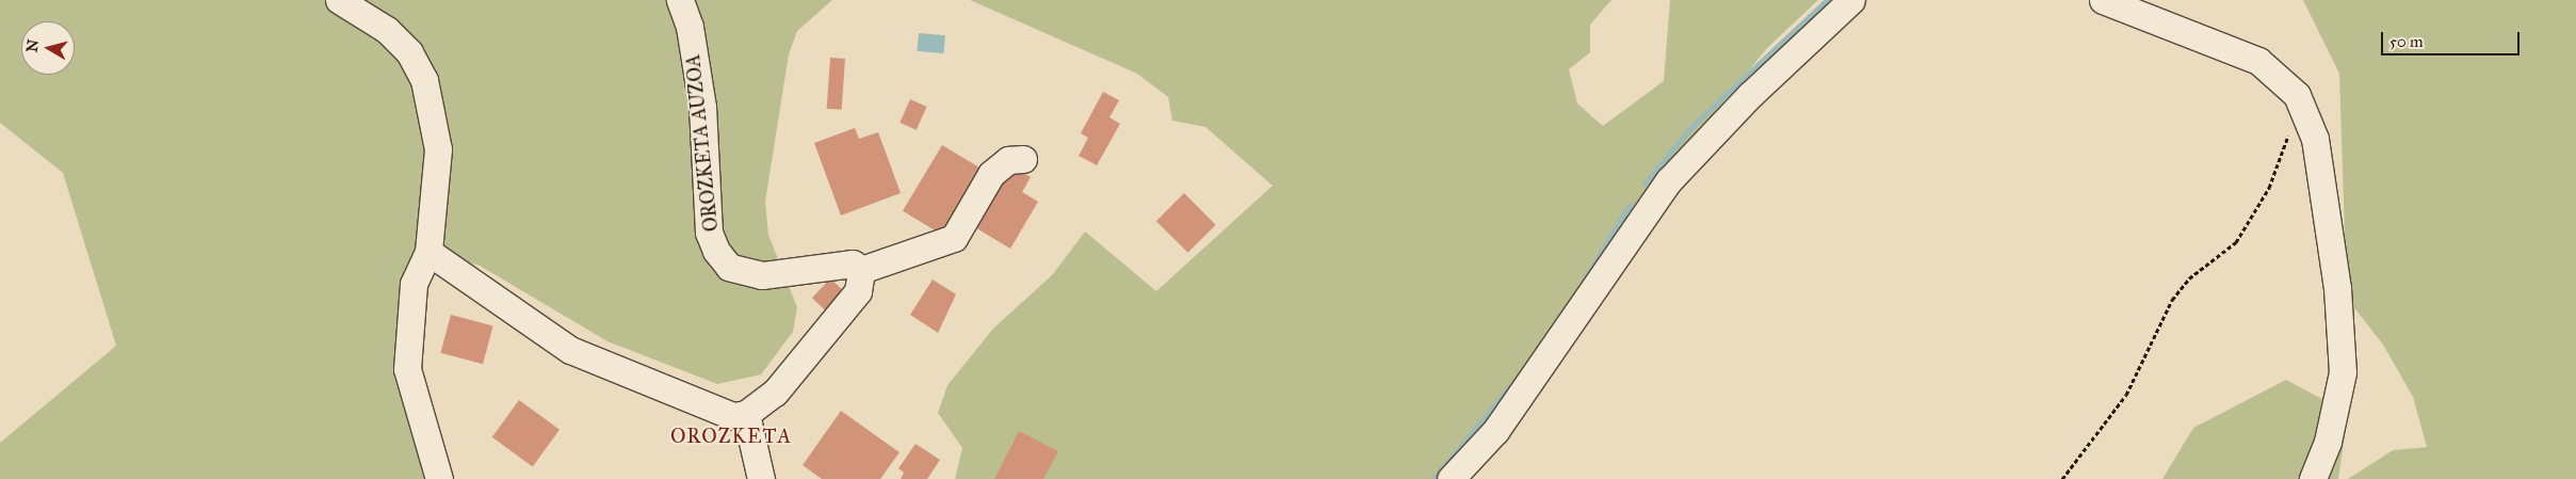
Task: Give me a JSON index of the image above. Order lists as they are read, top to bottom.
{
  "streets": {
    "street": ["OROZKETA AUZOA"]
  },
  "districts": ["OROZKETA"],
  "scale_bar": "50 m",
  "north": "left"
}
